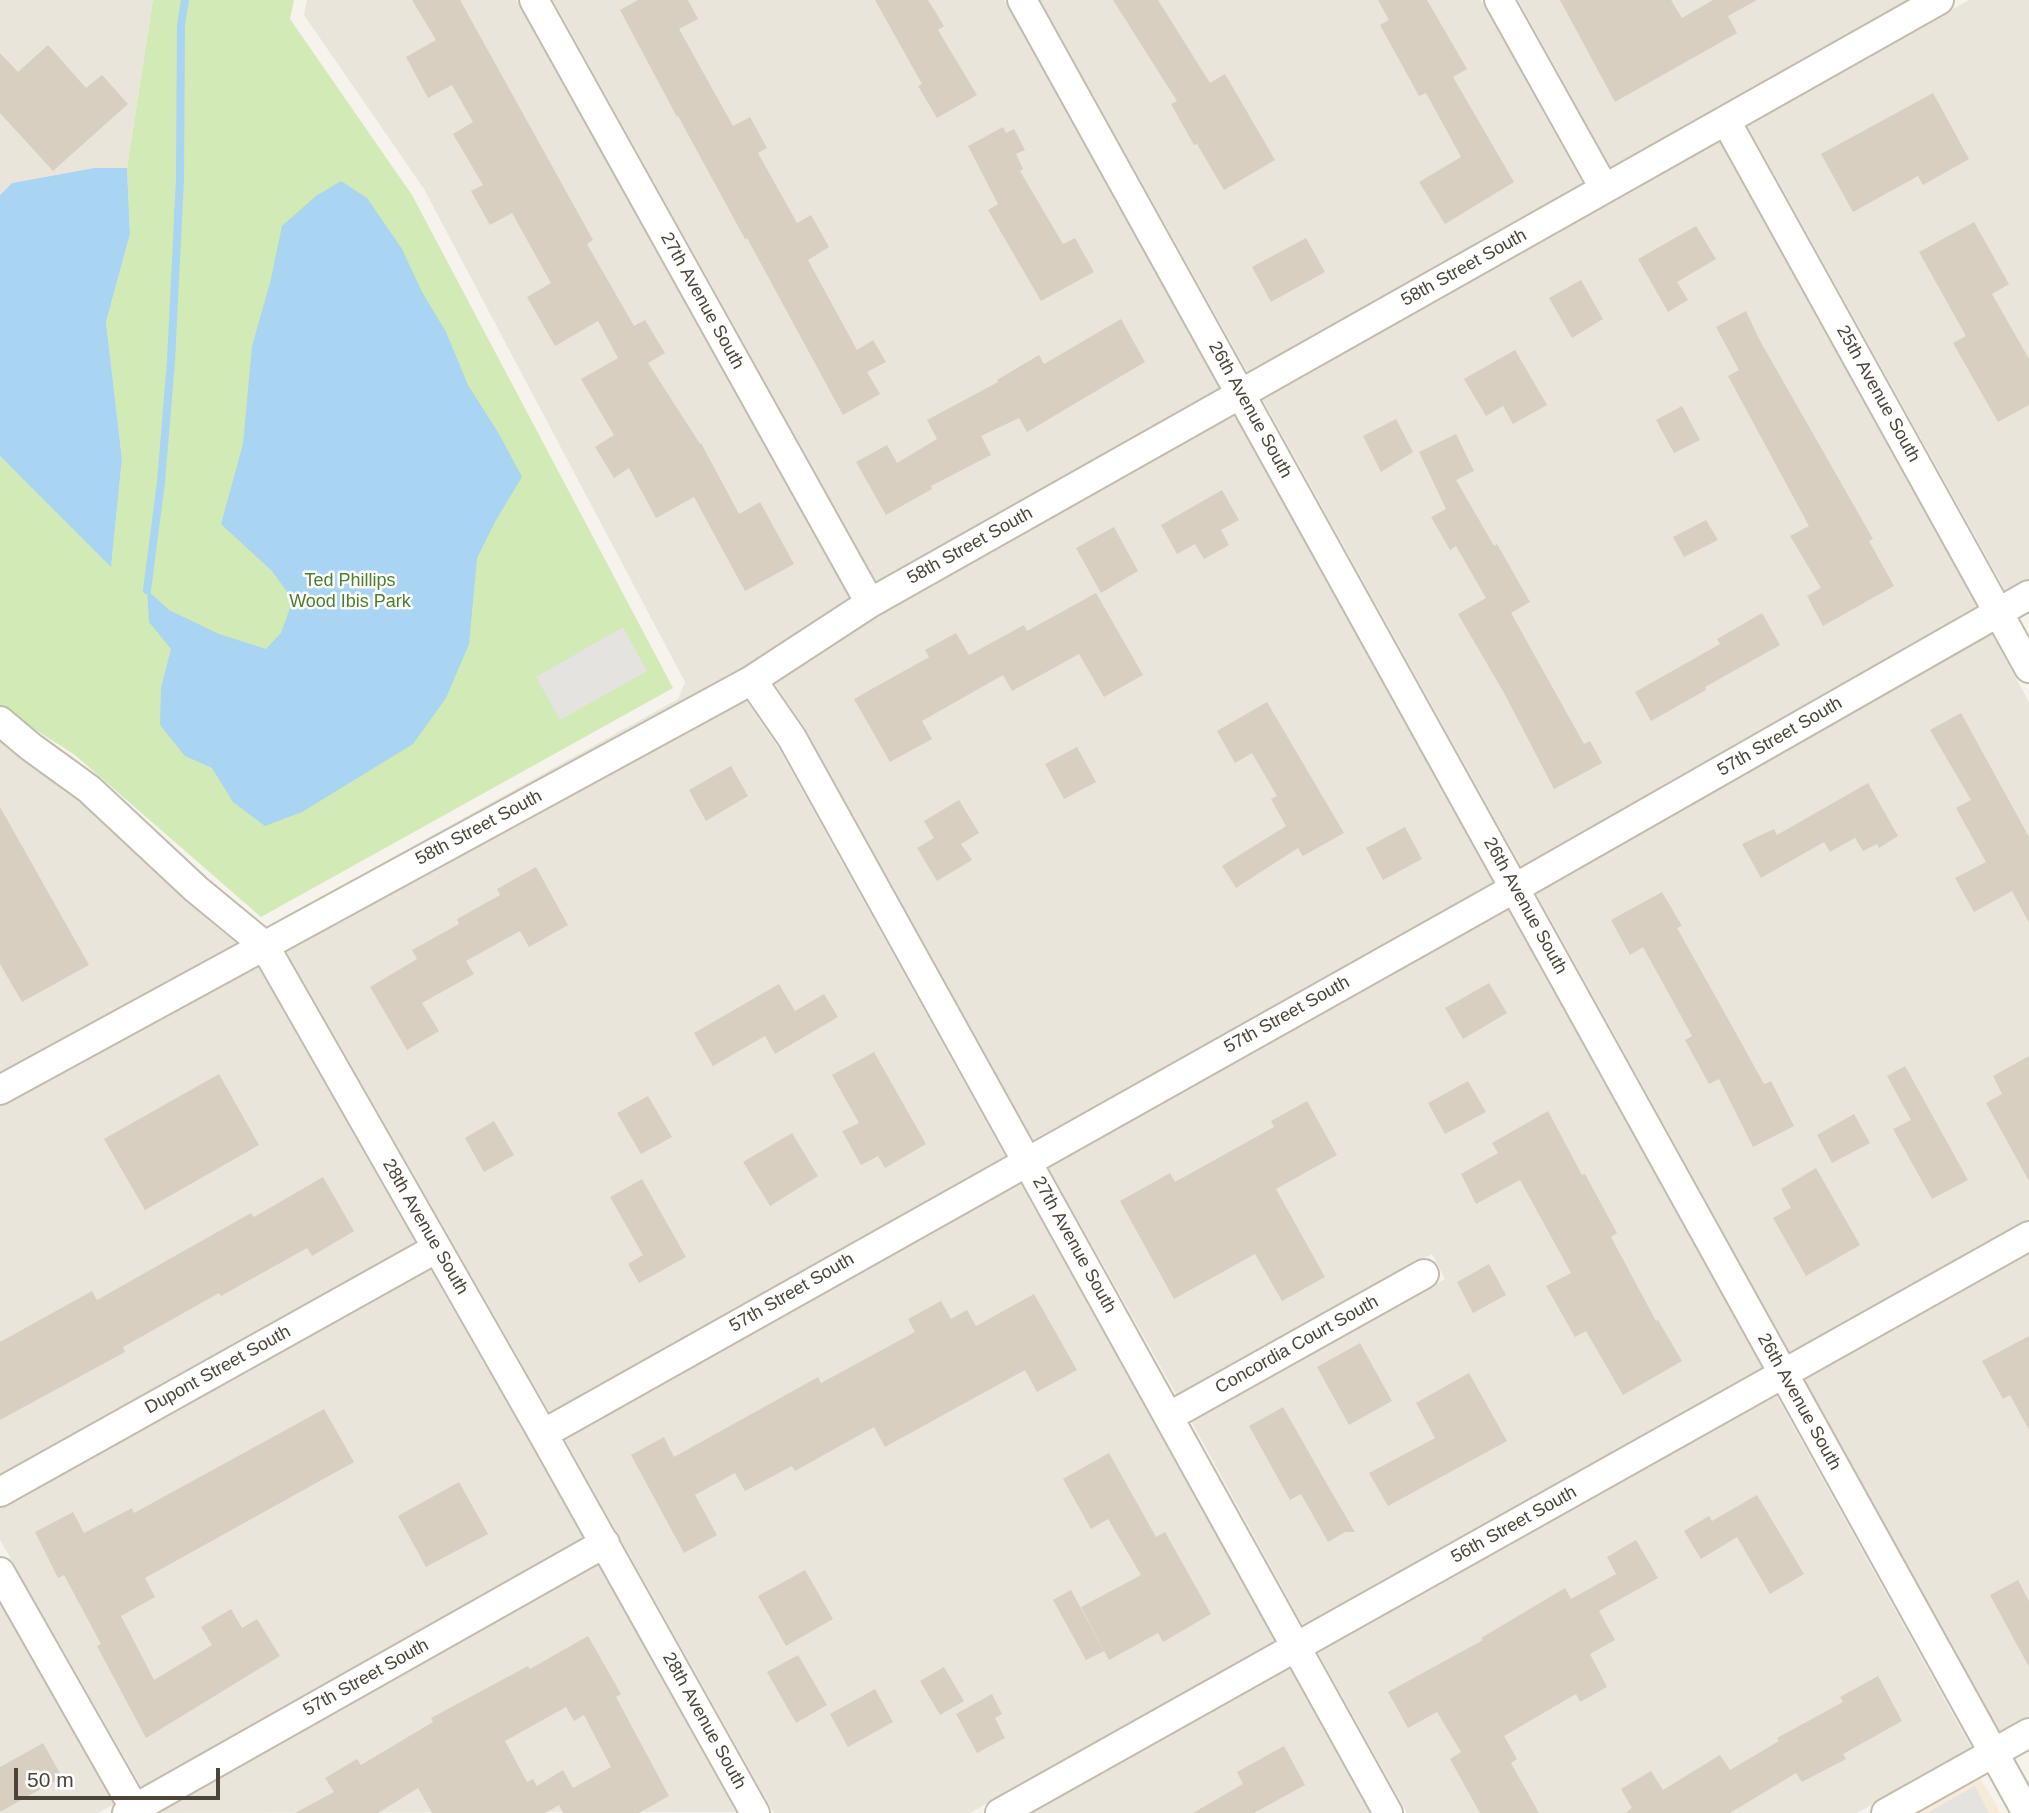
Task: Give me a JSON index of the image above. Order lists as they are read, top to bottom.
{
  "streets": {
    "street": [
      "58th Street South",
      "27th Avenue South",
      "25th Avenue South",
      "26th Avenue South",
      "57th Street South",
      "28th Avenue South",
      "Concordia Court South",
      "Dupont Street South",
      "56th Street South"
    ]
  },
  "crossings": [
    ["58th Street South", "27th Avenue South"],
    ["58th Street South", "25th Avenue South"],
    ["58th Street South", "26th Avenue South"],
    ["58th Street South", "28th Avenue South"],
    ["27th Avenue South", "57th Street South"],
    ["27th Avenue South", "Concordia Court South"],
    ["27th Avenue South", "56th Street South"],
    ["25th Avenue South", "57th Street South"],
    ["26th Avenue South", "57th Street South"],
    ["26th Avenue South", "56th Street South"],
    ["57th Street South", "28th Avenue South"],
    ["28th Avenue South", "Dupont Street South"]
  ],
  "parks": ["Ted Phillips Wood Ibis Park"],
  "scale_bar": "50 m"
}
